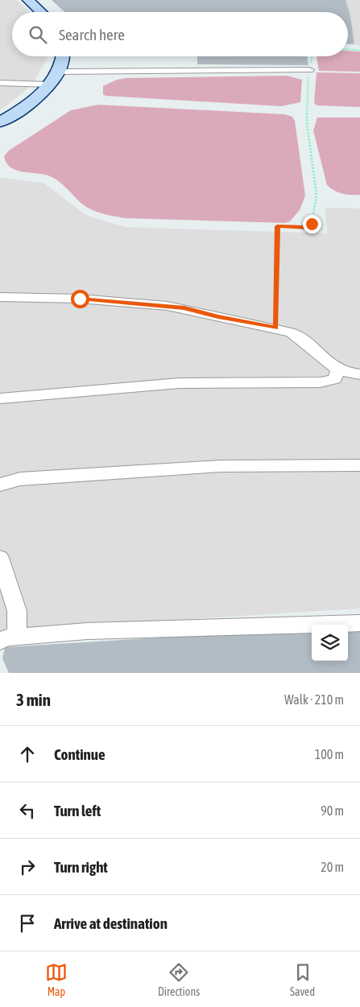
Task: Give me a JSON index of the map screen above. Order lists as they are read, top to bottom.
{
  "page": {
    "search": "Search here",
    "heading": ["3 min", "Walk · 210 m"],
    "list": [
      ["Continue", "100 m"],
      ["Turn left", "90 m"],
      ["Turn right", "20 m"],
      "Arrive at destination"
    ],
    "nav": ["Map", "Directions", "Saved"]
  }
}
